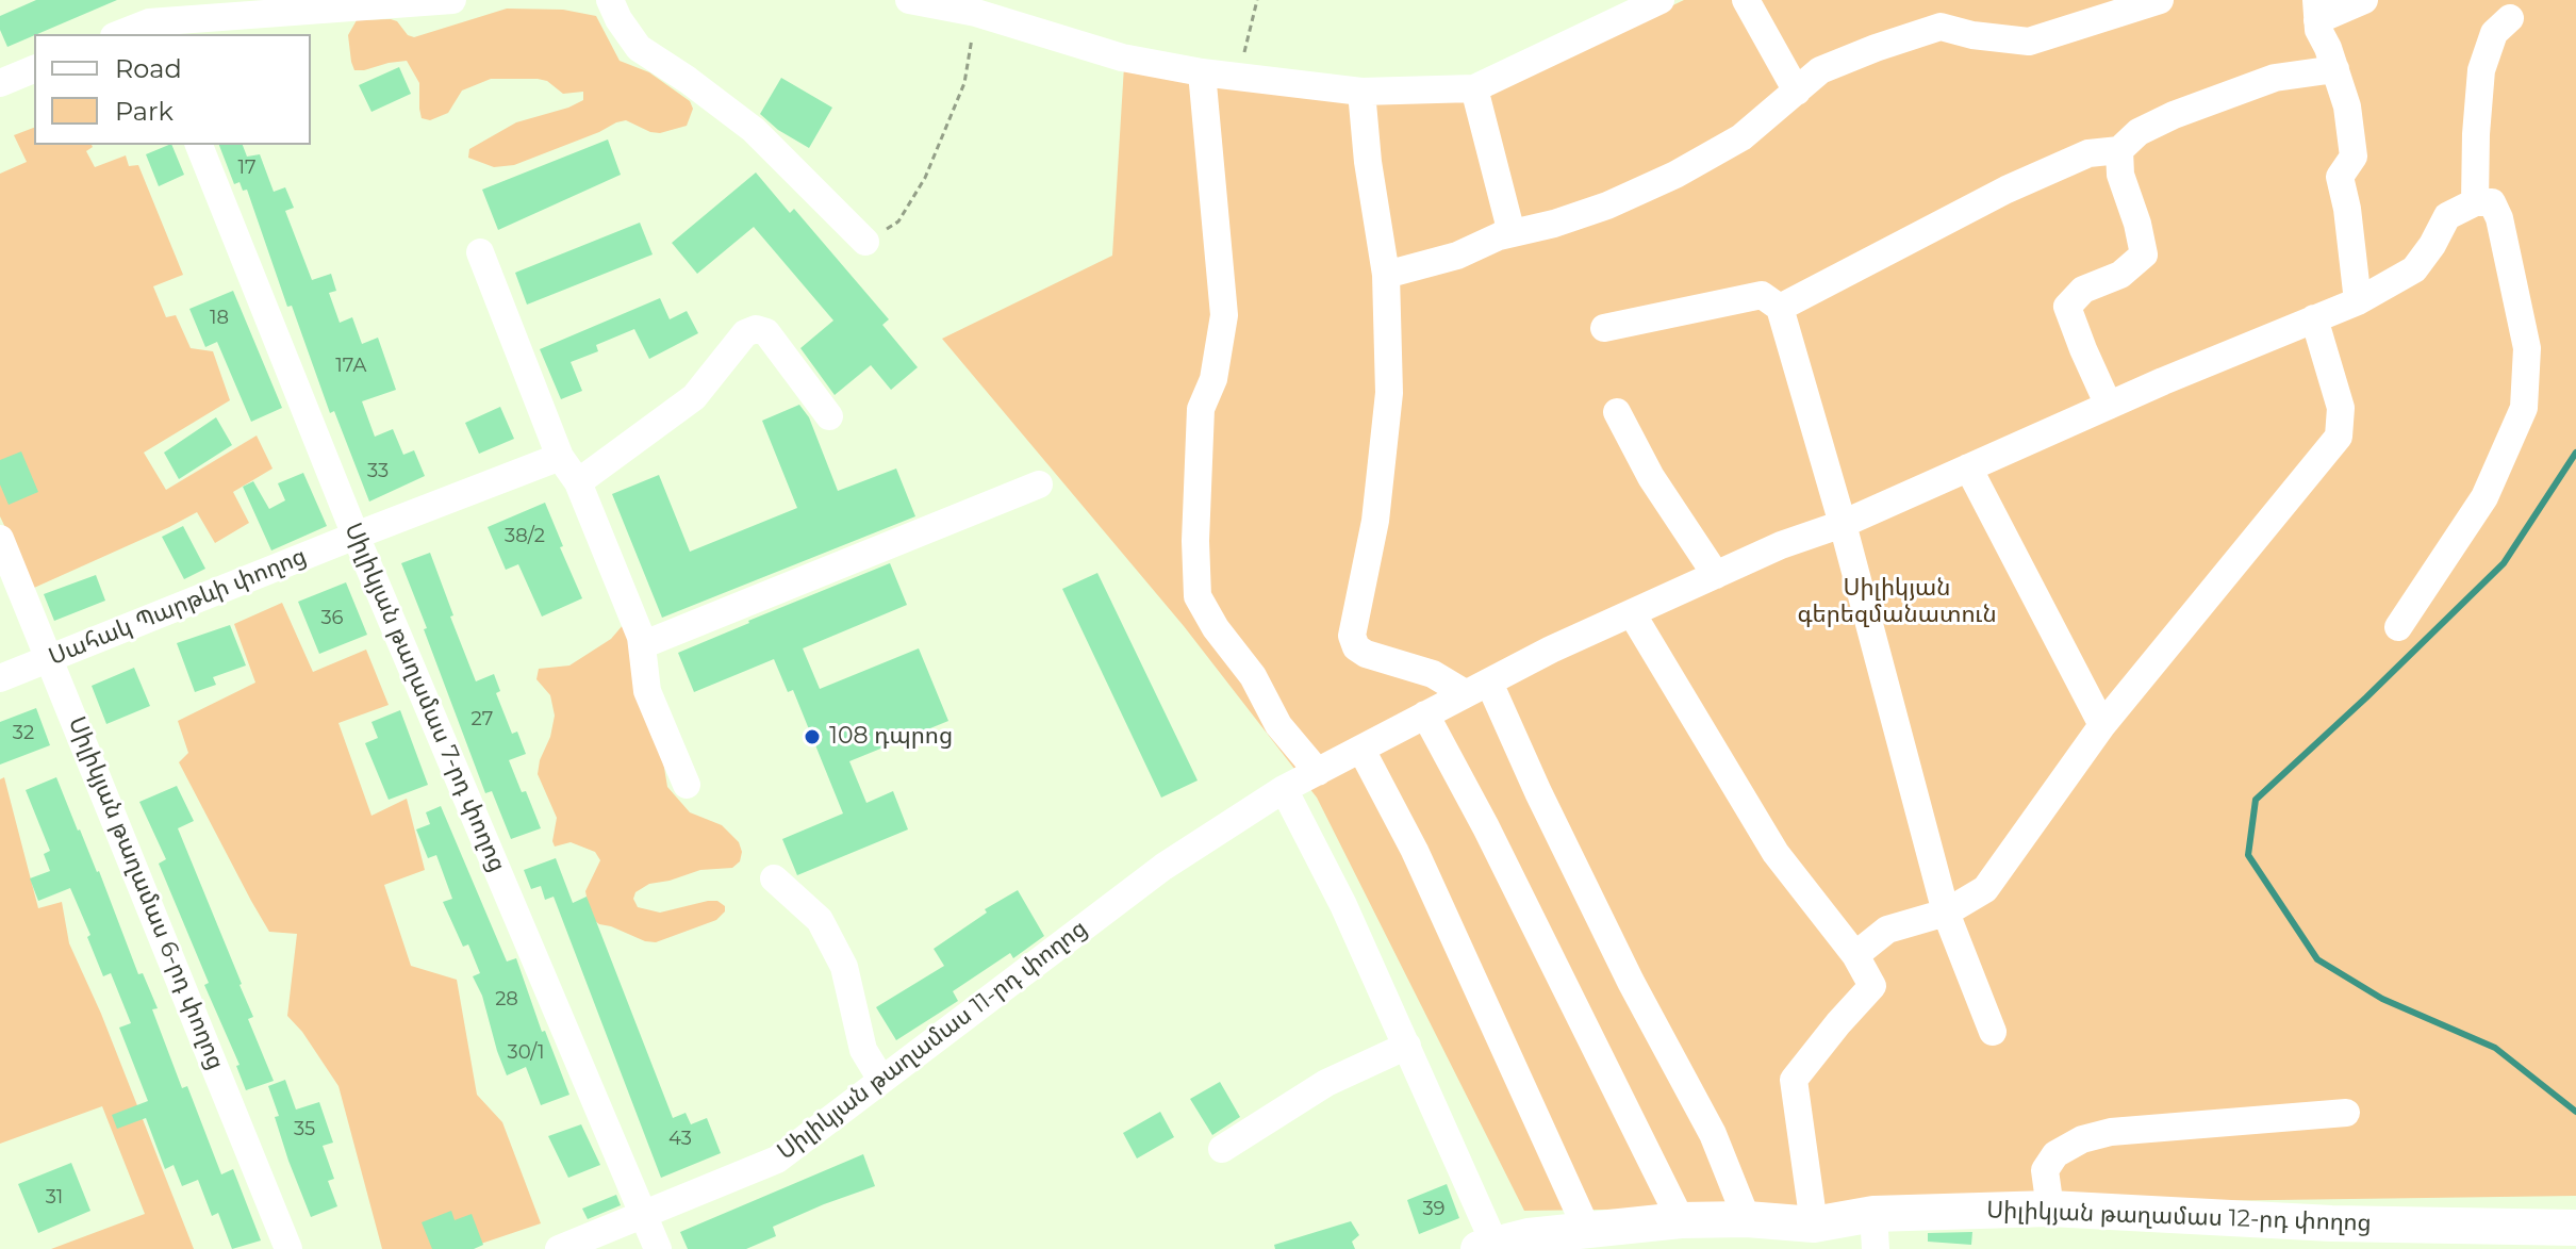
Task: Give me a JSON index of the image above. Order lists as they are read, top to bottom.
{
  "streets": {
    "main road": ["Սիլիկյան թաղամաս 12-րդ փողոց"],
    "street": [
      "Սահակ Պարթևի փողոց",
      "Սիլիկյան թաղամաս 7-րդ փողոց",
      "Սիլիկյան թաղամաս 6-րդ փողոց",
      "Սիլիկյան թաղամաս 11-րդ փողոց"
    ]
  },
  "crossings": [
    ["Սահակ Պարթևի փողոց", "Սիլիկյան թաղամաս 7-րդ փողոց"],
    ["Սահակ Պարթևի փողոց", "Սիլիկյան թաղամաս 6-րդ փողոց"],
    ["Սիլիկյան թաղամաս 7-րդ փողոց", "Սիլիկյան թաղամաս 11-րդ փողոց"]
  ],
  "parks": ["Սիլիկյան գերեզմանատուն"],
  "places": ["108 դպրոց"],
  "house_numbers": [
    "17",
    "18",
    "17А",
    "33",
    "38/2",
    "36",
    "27",
    "32",
    "28",
    "30/1",
    "35",
    "43",
    "31",
    "39"
  ],
  "legend": ["Road", "Park"]
}
